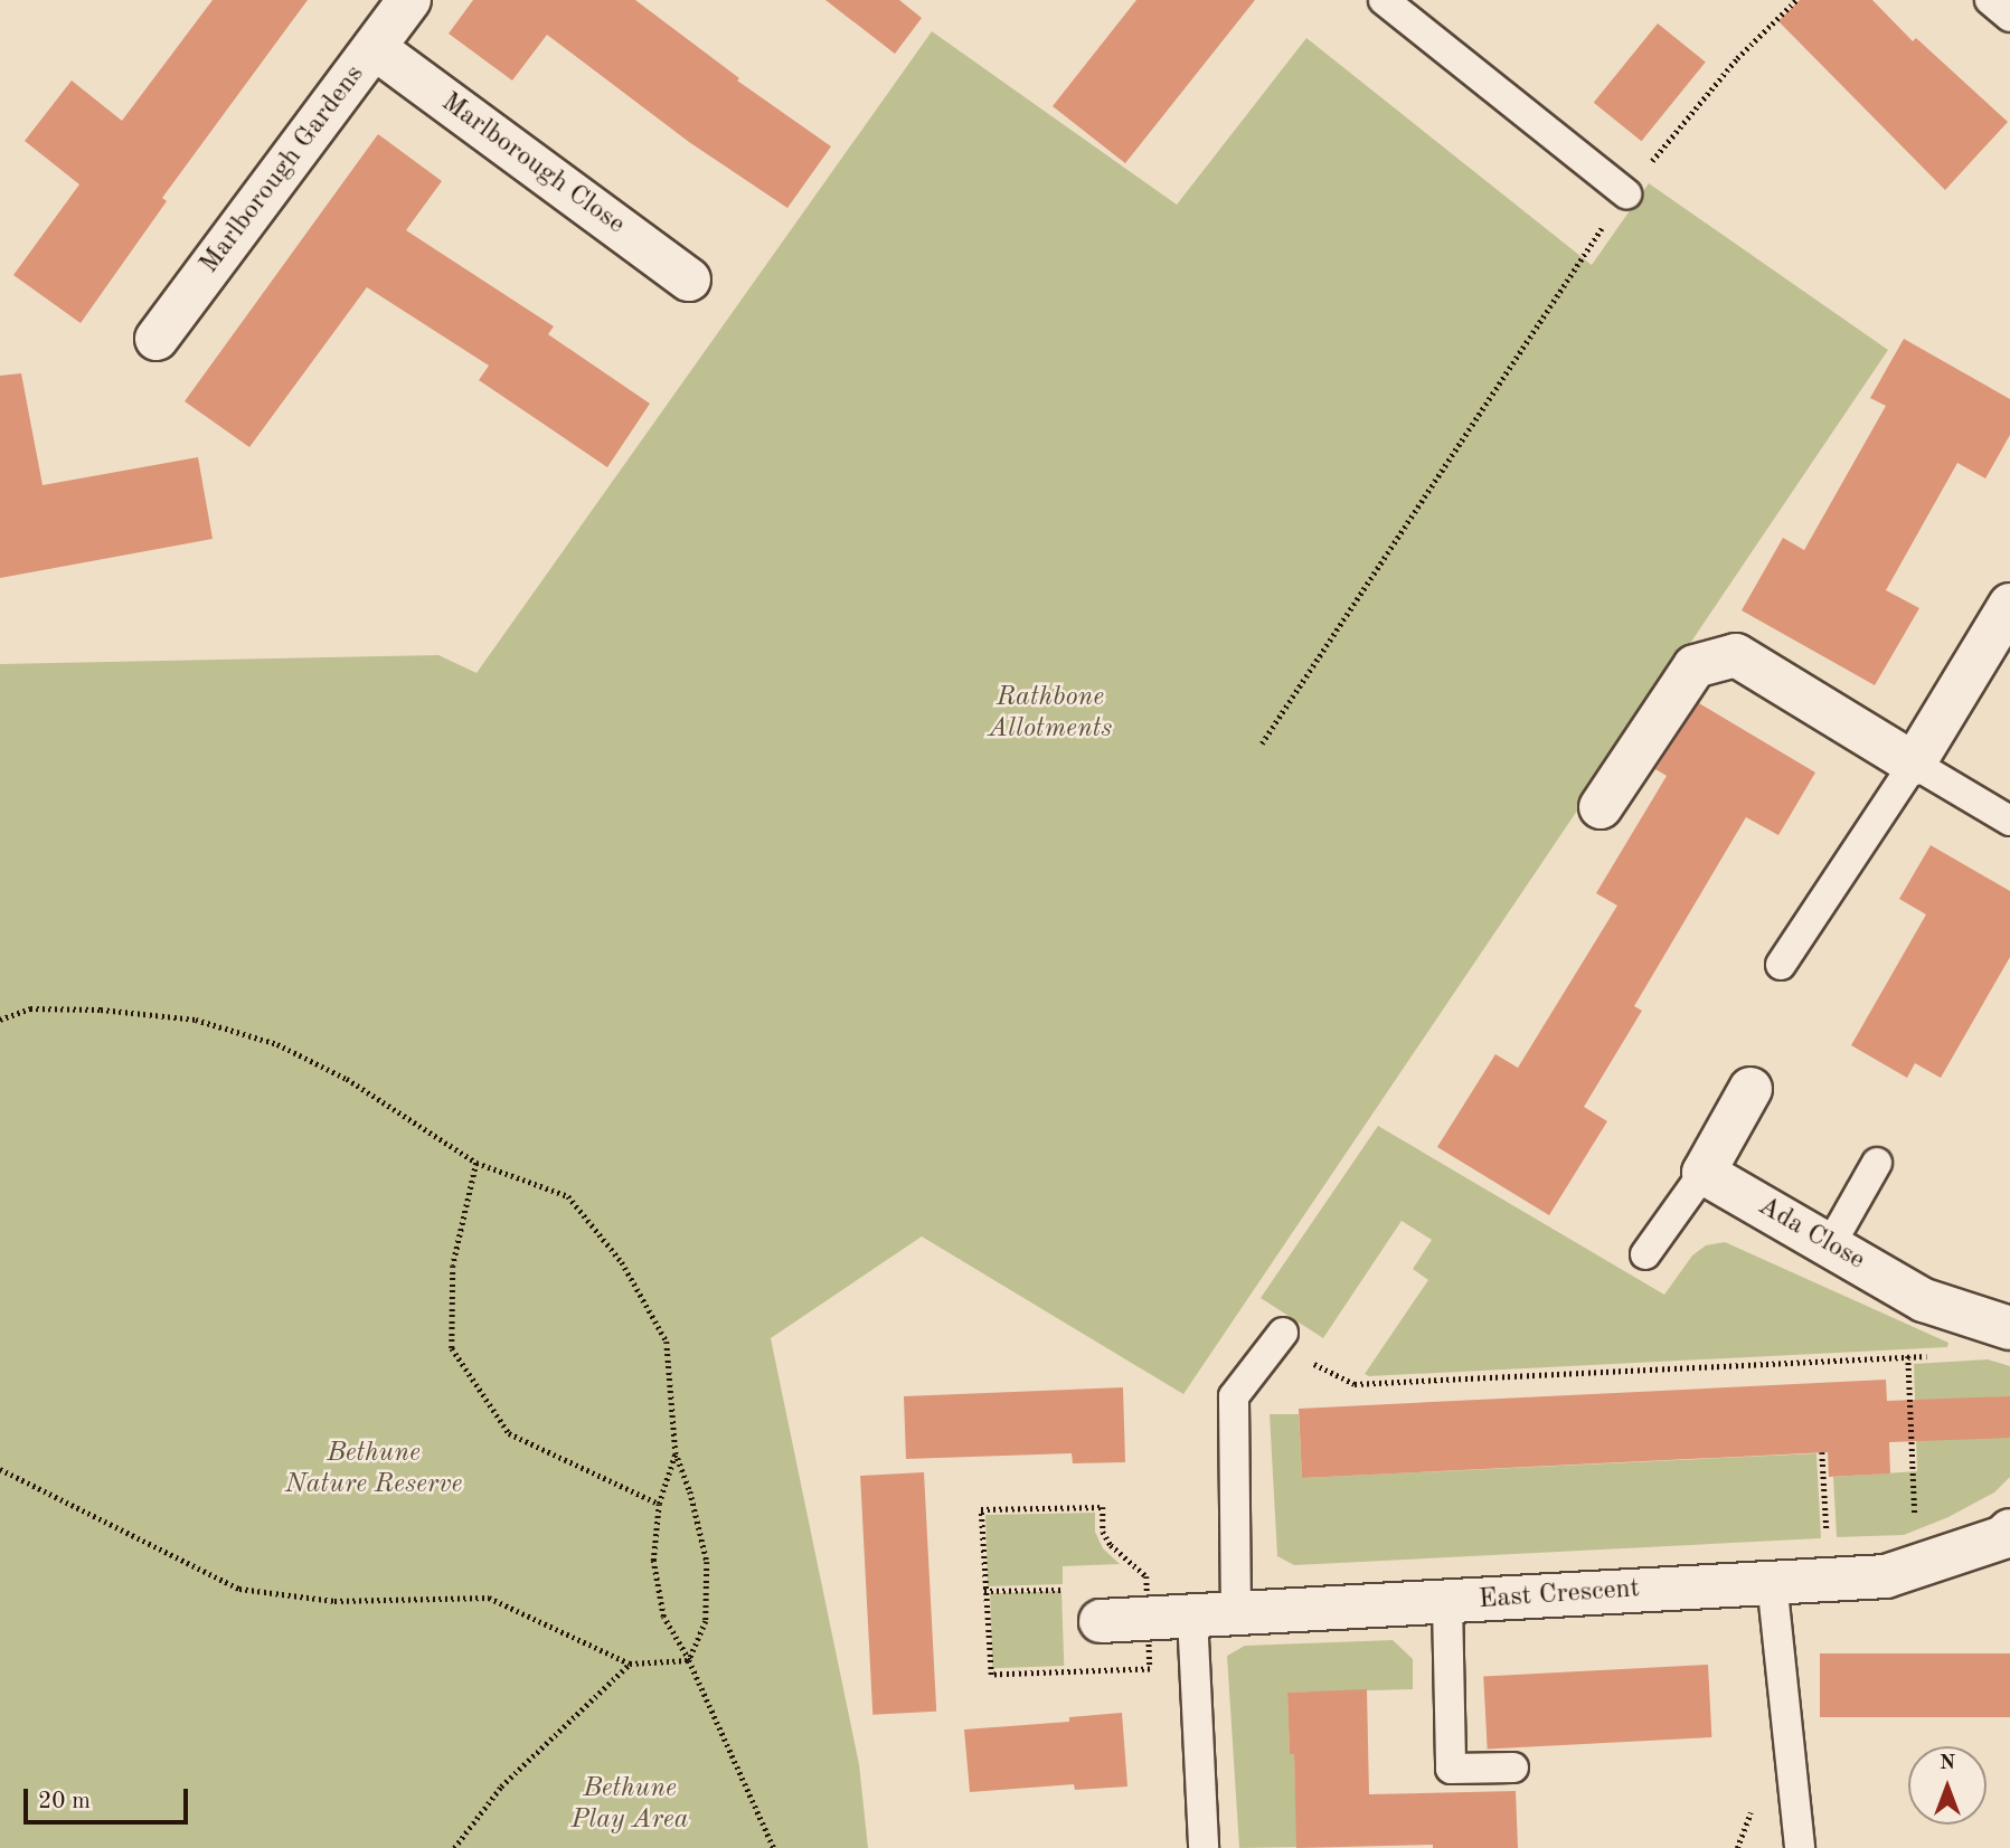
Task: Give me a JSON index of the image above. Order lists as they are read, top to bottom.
{
  "streets": {
    "street": [
      "Marlborough Close",
      "Marlborough Gardens",
      "Ada Close",
      "East Crescent"
    ]
  },
  "crossings": [
    ["Marlborough Close", "Marlborough Gardens"]
  ],
  "parks": ["Rathbone Allotments", "Bethune Nature Reserve", "Bethune Play Area"],
  "scale_bar": "20 m",
  "north": "top"
}
